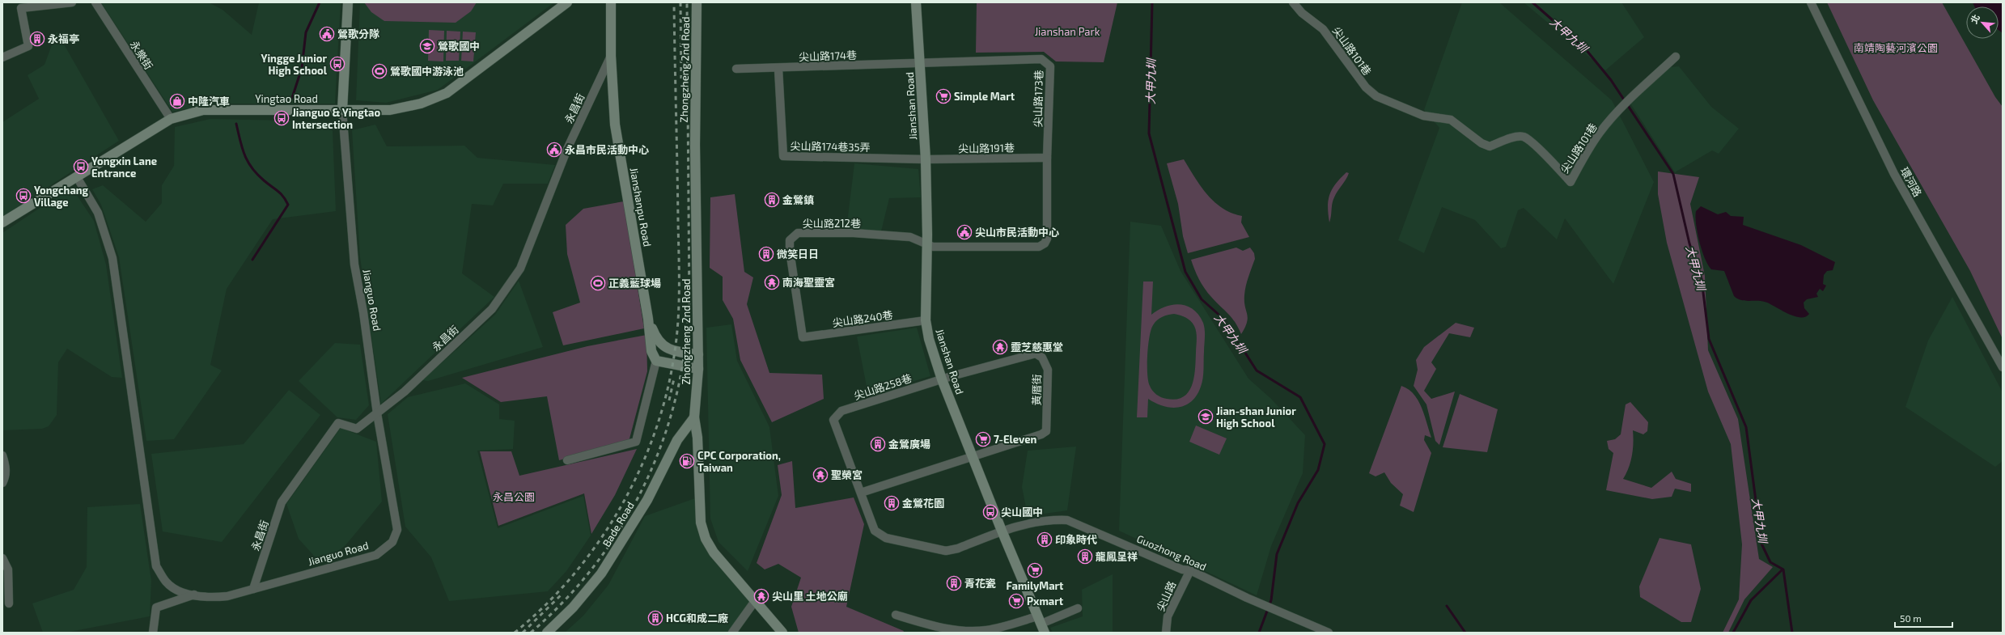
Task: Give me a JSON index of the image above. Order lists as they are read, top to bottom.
{
  "streets": {
    "street": [
      "尖山路101巷",
      "永樂街",
      "尖山路174巷",
      "Zhongzheng 2nd Road",
      "Yingtao Road",
      "尖山路173巷",
      "Jianshan Road",
      "永昌街",
      "尖山路174巷35弄",
      "尖山路191巷",
      "環河路",
      "Jianshanpu Road",
      "尖山路212巷",
      "Jianguo Road",
      "尖山路240巷",
      "尖山路258巷",
      "黃厝街",
      "Bade Road",
      "Guozhong Road",
      "尖山路"
    ]
  },
  "crossings": [
    ["永樂街", "Yingtao Road"],
    ["尖山路174巷", "尖山路173巷"],
    ["尖山路174巷", "Jianshan Road"],
    ["尖山路174巷", "尖山路174巷35弄"],
    ["Zhongzheng 2nd Road", "Jianshanpu Road"],
    ["Zhongzheng 2nd Road", "Bade Road"],
    ["Yingtao Road", "Jianguo Road"],
    ["尖山路173巷", "Jianshan Road"],
    ["尖山路173巷", "尖山路191巷"],
    ["尖山路173巷", "尖山路212巷"],
    ["Jianshan Road", "尖山路174巷35弄"],
    ["Jianshan Road", "尖山路191巷"],
    ["Jianshan Road", "尖山路212巷"],
    ["Jianshan Road", "尖山路240巷"],
    ["Jianshan Road", "尖山路258巷"],
    ["Jianshan Road", "黃厝街"],
    ["Jianshan Road", "Guozhong Road"],
    ["永昌街", "Jianshanpu Road"],
    ["永昌街", "Jianguo Road"],
    ["尖山路174巷35弄", "尖山路191巷"],
    ["尖山路212巷", "尖山路240巷"],
    ["尖山路258巷", "黃厝街"],
    ["尖山路258巷", "Guozhong Road"],
    ["Guozhong Road", "尖山路"]
  ],
  "water": ["大甲九圳"],
  "parks": ["Jianshan Park", "南靖陶藝河濱公園", "永昌公園"],
  "places": {
    "public building": ["鶯歌分隊", "永昌市民活動中心", "尖山市民活動中心"],
    "building": [
      "永福亭",
      "金鶯鎮",
      "微笑日日",
      "金鶯廣場",
      "金鶯花園",
      "印象時代",
      "龍鳳呈祥",
      "青花瓷",
      "HCG和成二廠"
    ],
    "school or university": ["鶯歌國中", "Jian-shan Junior High School"],
    "bus stop": [
      "Yingge Junior High School",
      "Jianguo & Yingtao Intersection",
      "Yongxin Lane Entrance",
      "Yongchang Village",
      "尖山國中"
    ],
    "sports": ["鶯歌國中游泳池", "正義藍球場"],
    "supermarket": [
      "Simple Mart",
      "7-Eleven",
      "FamilyMart",
      "Pxmart"
    ],
    "shop": ["中隆汽車"],
    "temple": [
      "南海聖靈宮",
      "靈芝慈惠堂",
      "聖榮宮",
      "尖山里 土地公廟"
    ],
    "fuel station": ["CPC Corporation, Taiwan"]
  },
  "scale_bar": "50 m",
  "north": "top left"
}
